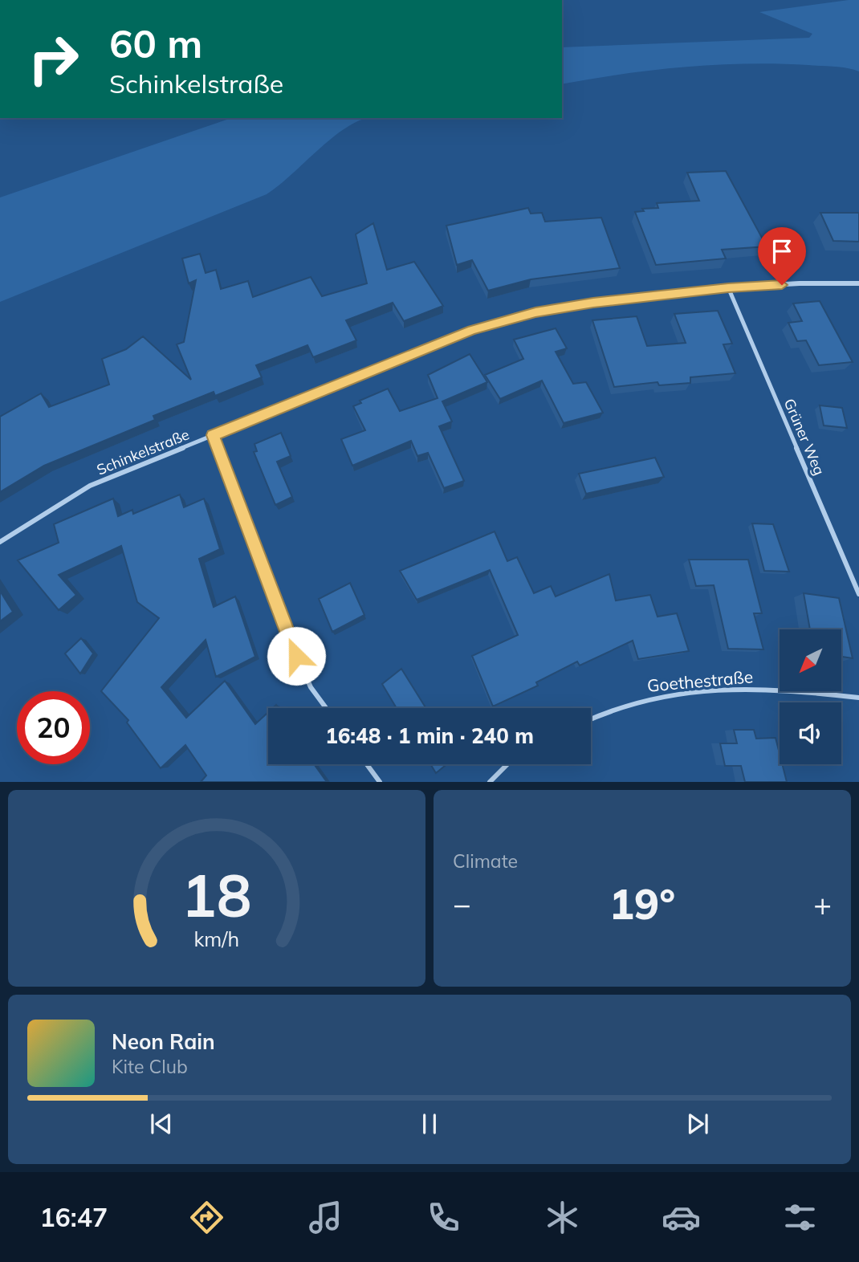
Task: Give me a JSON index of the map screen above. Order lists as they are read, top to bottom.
{
  "streets": {
    "street": ["Schinkelstraße"],
    "lane": ["Grüner Weg", "Goethestraße"]
  },
  "crossings": [
    ["Grüner Weg", "Schinkelstraße"]
  ],
  "north": "bottom left",
  "page": {
    "turn": ["60 m", "Schinkelstraße"],
    "limit": "20",
    "trip": "16:48 · 1 min · 240 m",
    "tile": "Climate",
    "heat": ["−", "19°", "+"],
    "song": ["Neon Rain", "Kite Club"],
    "tabs": "16:47",
    "gauge": ["18", "km/h"]
  }
}
